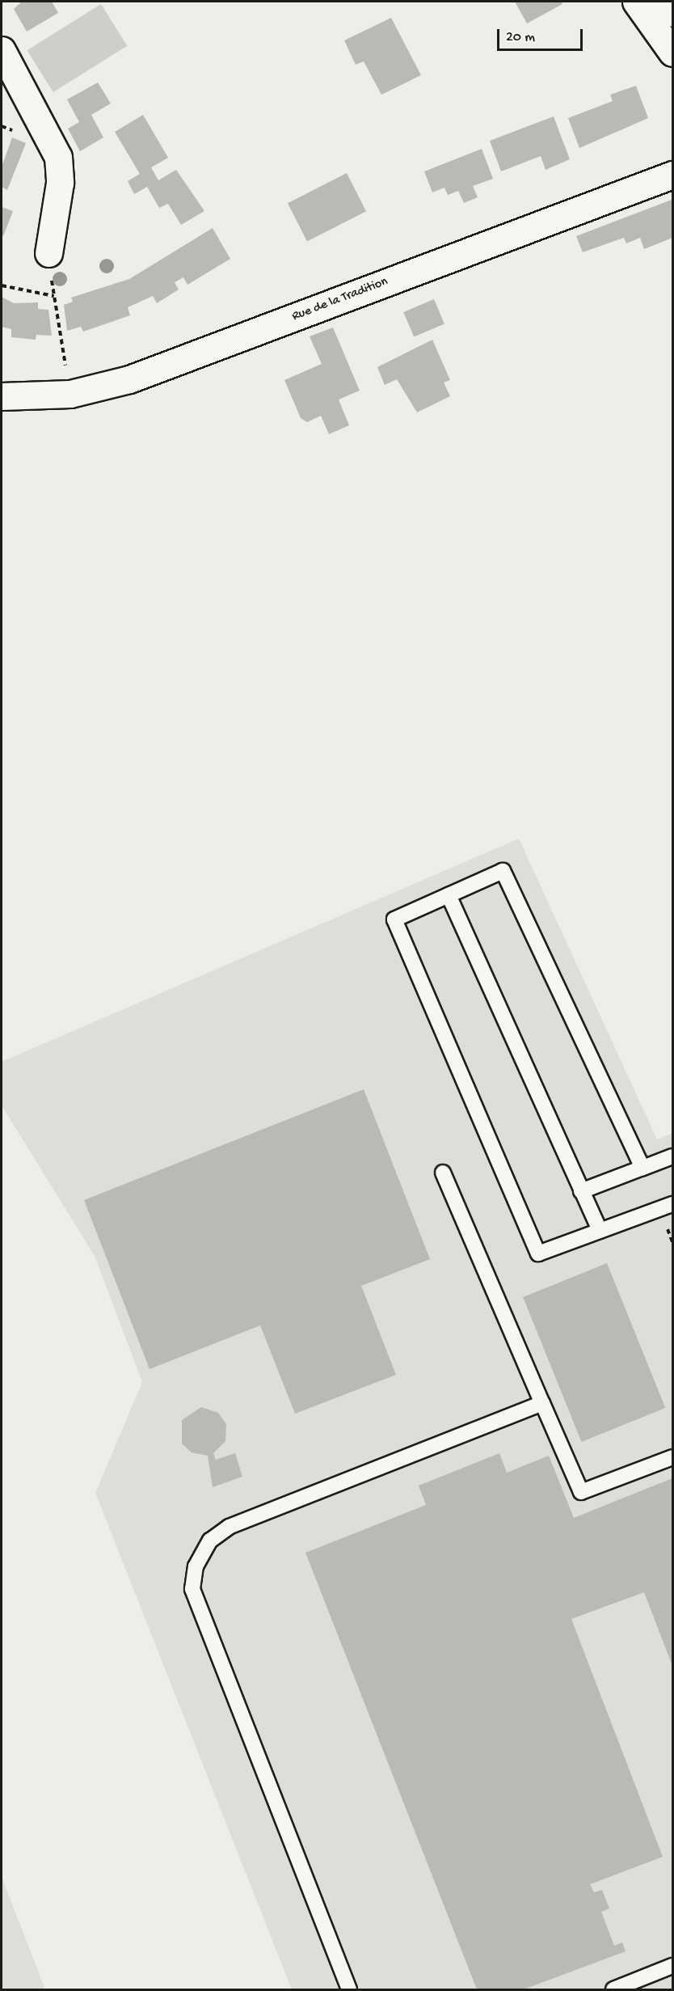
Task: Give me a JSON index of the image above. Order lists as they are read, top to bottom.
{
  "streets": {
    "street": ["Rue de la Tradition"]
  },
  "scale_bar": "20 m"
}
